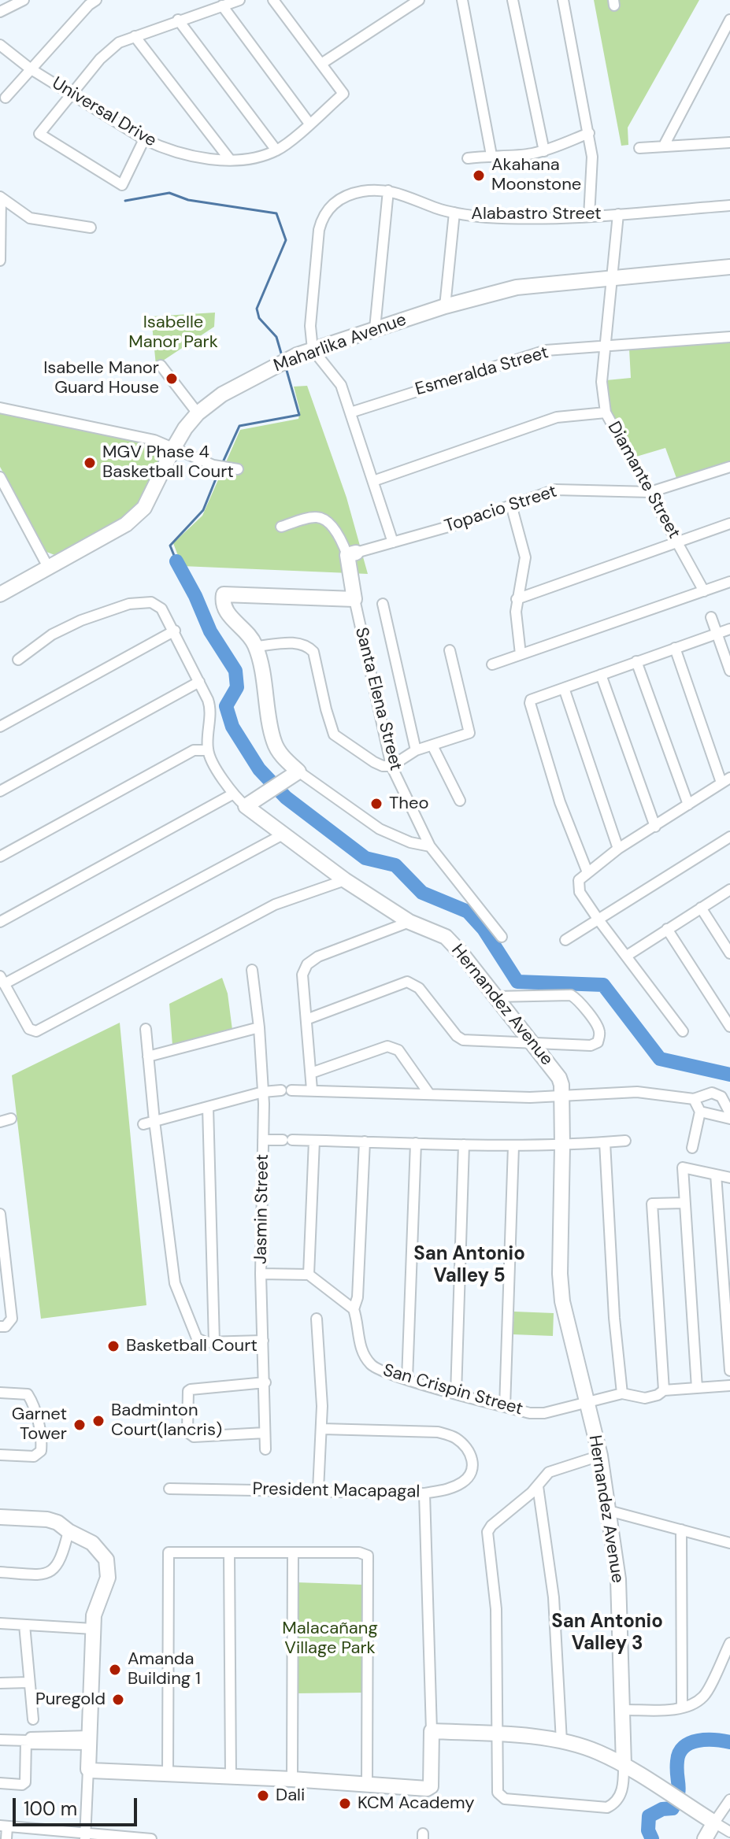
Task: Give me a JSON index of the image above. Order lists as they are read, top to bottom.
{
  "streets": {
    "street": [
      "Universal Drive",
      "Alabastro Street",
      "Maharlika Avenue",
      "Esmeralda Street",
      "Diamante Street",
      "Topacio Street",
      "Santa Elena Street",
      "Hernandez Avenue",
      "Jasmin Street",
      "San Crispin Street",
      "President Macapagal"
    ]
  },
  "crossings": [
    ["Alabastro Street", "Maharlika Avenue"],
    ["Alabastro Street", "Diamante Street"],
    ["Maharlika Avenue", "Diamante Street"],
    ["Esmeralda Street", "Diamante Street"],
    ["Diamante Street", "Topacio Street"],
    ["Topacio Street", "Santa Elena Street"],
    ["Hernandez Avenue", "San Crispin Street"]
  ],
  "districts": ["San Antonio Valley 5", "San Antonio Valley 3"],
  "parks": ["Isabelle Manor Park", "Malacañang Village Park"],
  "places": [
    "Akahana Moonstone",
    "Isabelle Manor Guard House",
    "MGV Phase 4 Basketball Court",
    "Theo",
    "Basketball Court",
    "Badminton Court(lancris)",
    "Garnet Tower",
    "Amanda Building 1",
    "Puregold",
    "Dali",
    "KCM Academy"
  ],
  "scale_bar": "100 m"
}
